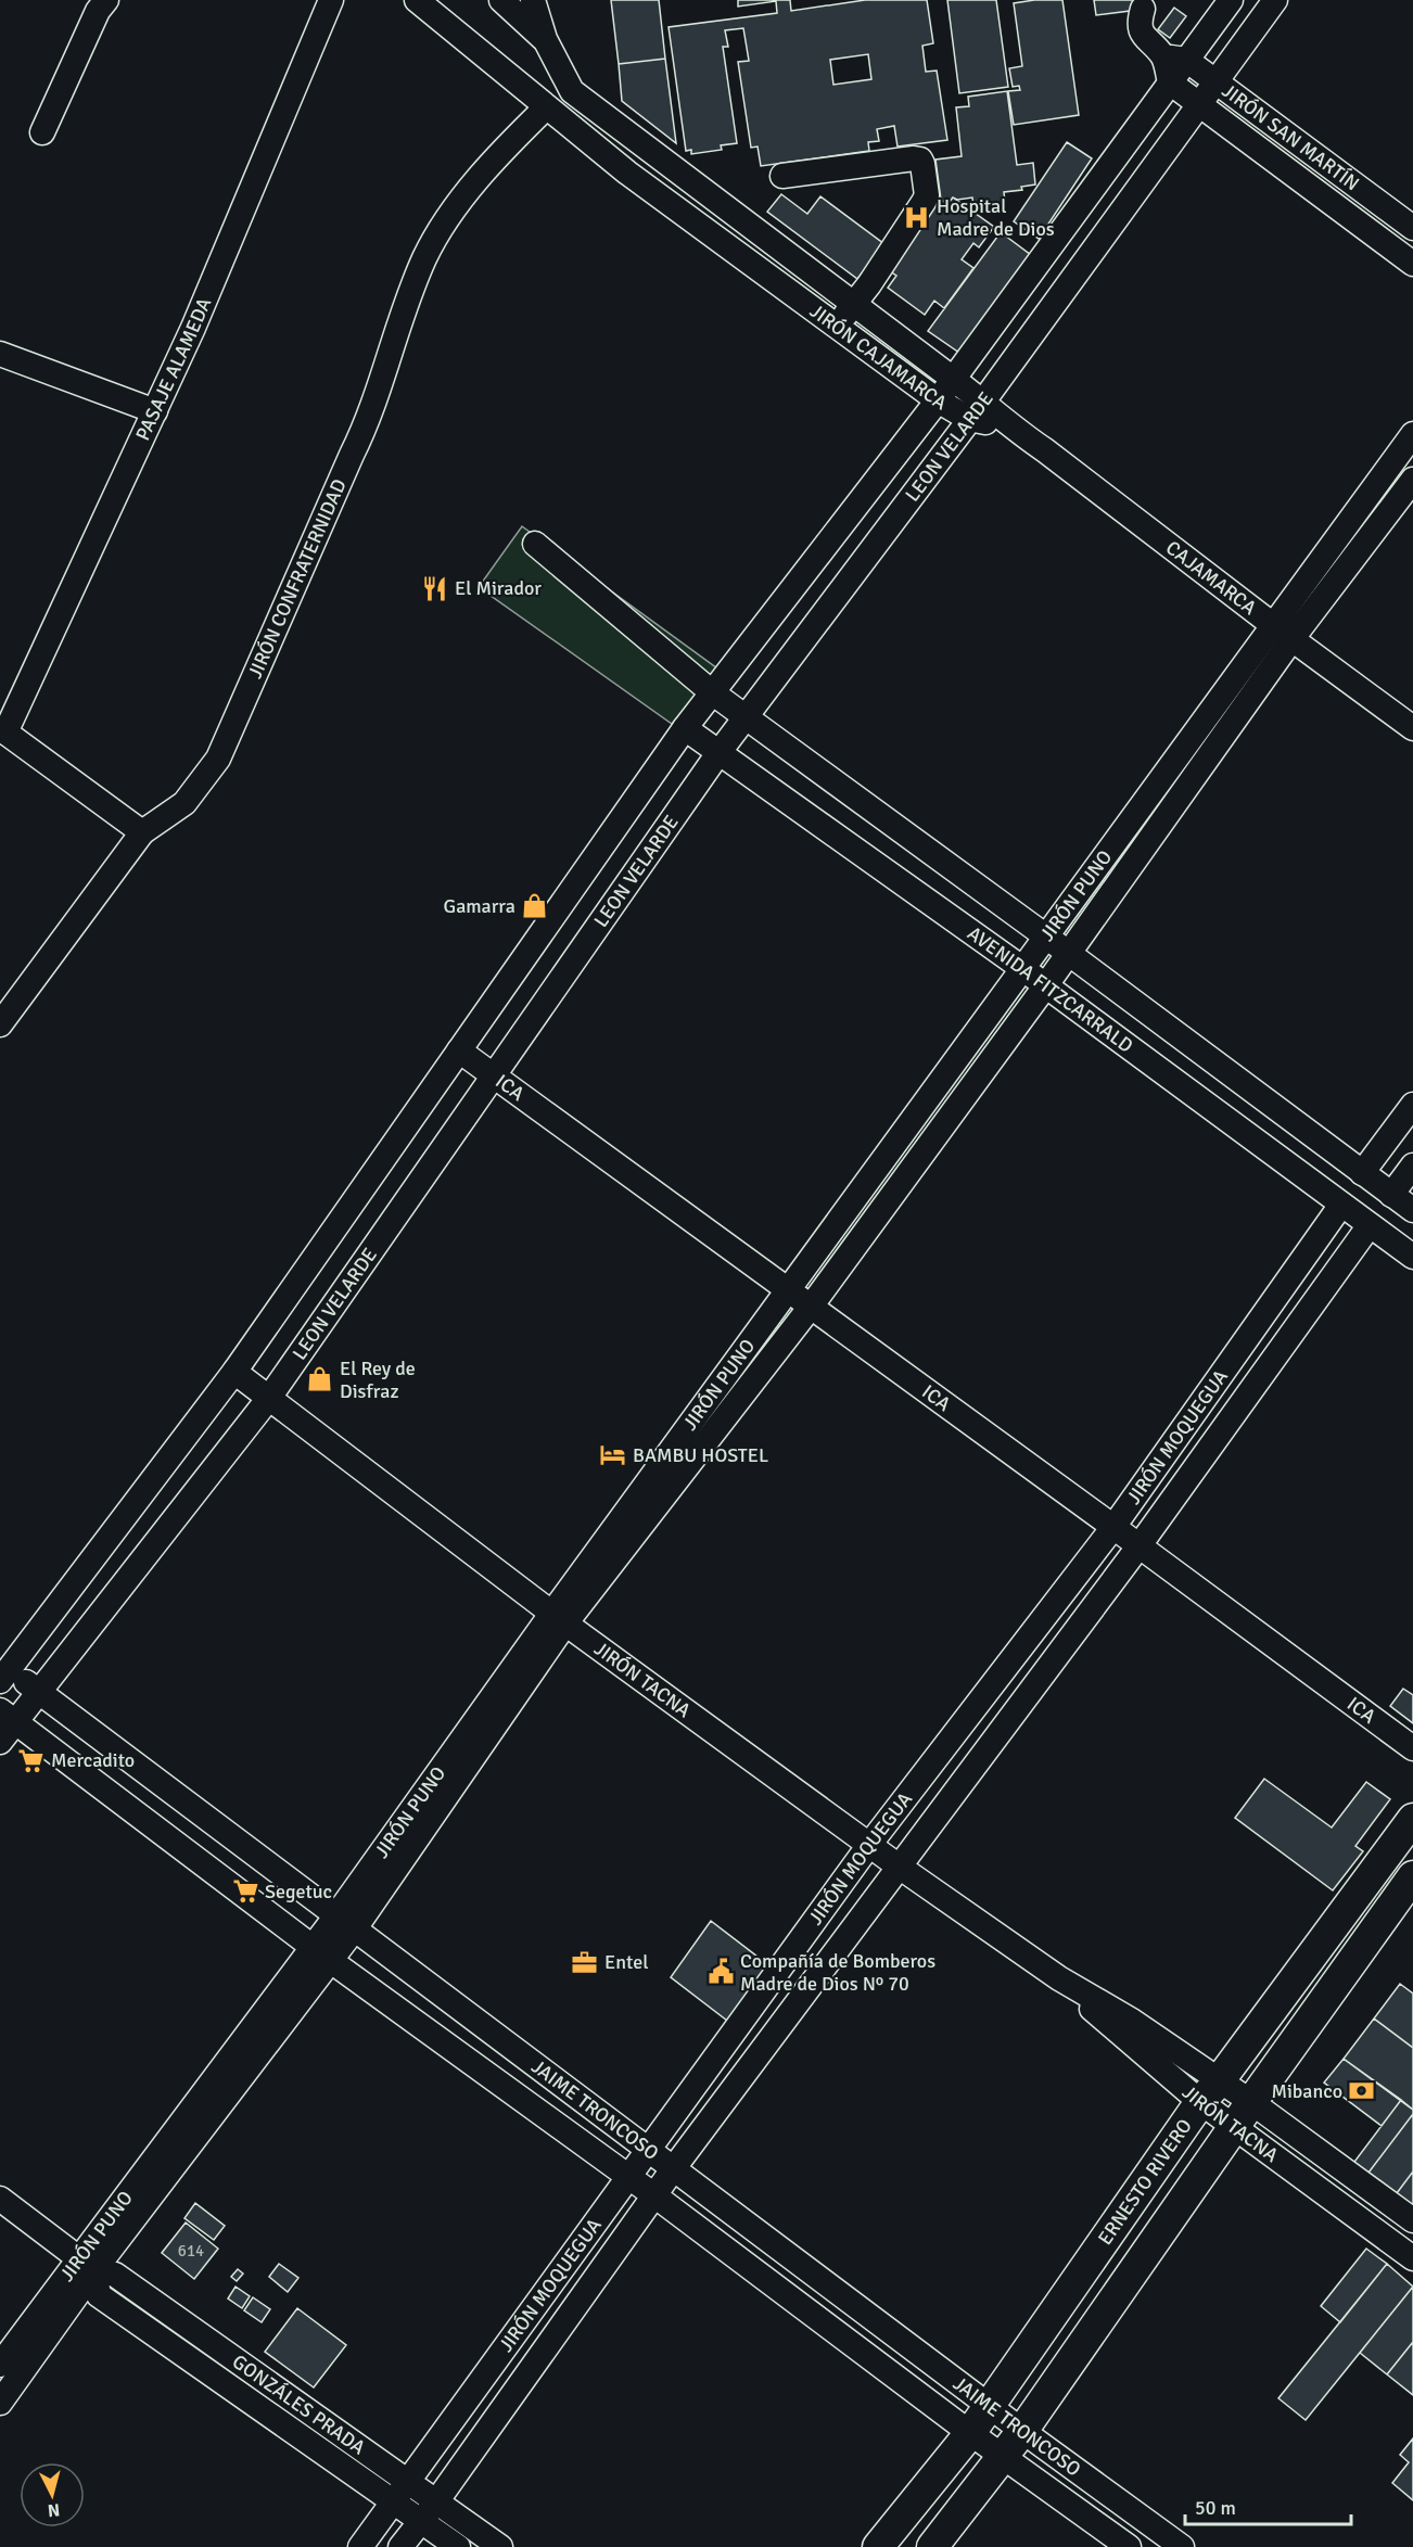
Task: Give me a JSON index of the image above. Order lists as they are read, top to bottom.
{
  "streets": {
    "main road": ["ERNESTO RIVERO"],
    "street": [
      "JIRÓN SAN MARTÍN",
      "JIRÓN CAJAMARCA",
      "PASAJE ALAMEDA",
      "LEON VELARDE",
      "CAJAMARCA",
      "JIRÓN CONFRATERNIDAD",
      "JIRÓN PUNO",
      "AVENIDA FITZCARRALD",
      "ICA",
      "JIRÓN MOQUEGUA",
      "JIRÓN TACNA",
      "JAIME TRONCOSO",
      "GONZÁLES PRADA"
    ]
  },
  "crossings": [
    ["JIRÓN SAN MARTÍN", "LEON VELARDE"],
    ["JIRÓN CAJAMARCA", "LEON VELARDE"],
    ["JIRÓN CAJAMARCA", "CAJAMARCA"],
    ["JIRÓN CAJAMARCA", "JIRÓN CONFRATERNIDAD"],
    ["LEON VELARDE", "AVENIDA FITZCARRALD"],
    ["LEON VELARDE", "ICA"],
    ["LEON VELARDE", "JIRÓN TACNA"],
    ["LEON VELARDE", "JAIME TRONCOSO"],
    ["CAJAMARCA", "JIRÓN PUNO"],
    ["JIRÓN PUNO", "AVENIDA FITZCARRALD"],
    ["JIRÓN PUNO", "ICA"],
    ["JIRÓN PUNO", "JIRÓN TACNA"],
    ["JIRÓN PUNO", "JAIME TRONCOSO"],
    ["JIRÓN PUNO", "GONZÁLES PRADA"],
    ["AVENIDA FITZCARRALD", "JIRÓN MOQUEGUA"],
    ["ICA", "JIRÓN MOQUEGUA"],
    ["JIRÓN MOQUEGUA", "JIRÓN TACNA"],
    ["JIRÓN MOQUEGUA", "JAIME TRONCOSO"],
    ["JIRÓN MOQUEGUA", "GONZÁLES PRADA"],
    ["JIRÓN TACNA", "ERNESTO RIVERO"],
    ["JAIME TRONCOSO", "ERNESTO RIVERO"]
  ],
  "places": {
    "hospital": ["Hospital Madre de Dios"],
    "restaurant": ["El Mirador"],
    "shop": ["Gamarra", "El Rey de Disfraz"],
    "hotel": ["BAMBU HOSTEL"],
    "supermarket": ["Mercadito", "Segetuc"],
    "office": ["Entel"],
    "public building": ["Compañía de Bomberos Madre de Dios Nº 70"],
    "bank": ["Mibanco"]
  },
  "house_numbers": ["614"],
  "scale_bar": "50 m",
  "north": "bottom"
}
